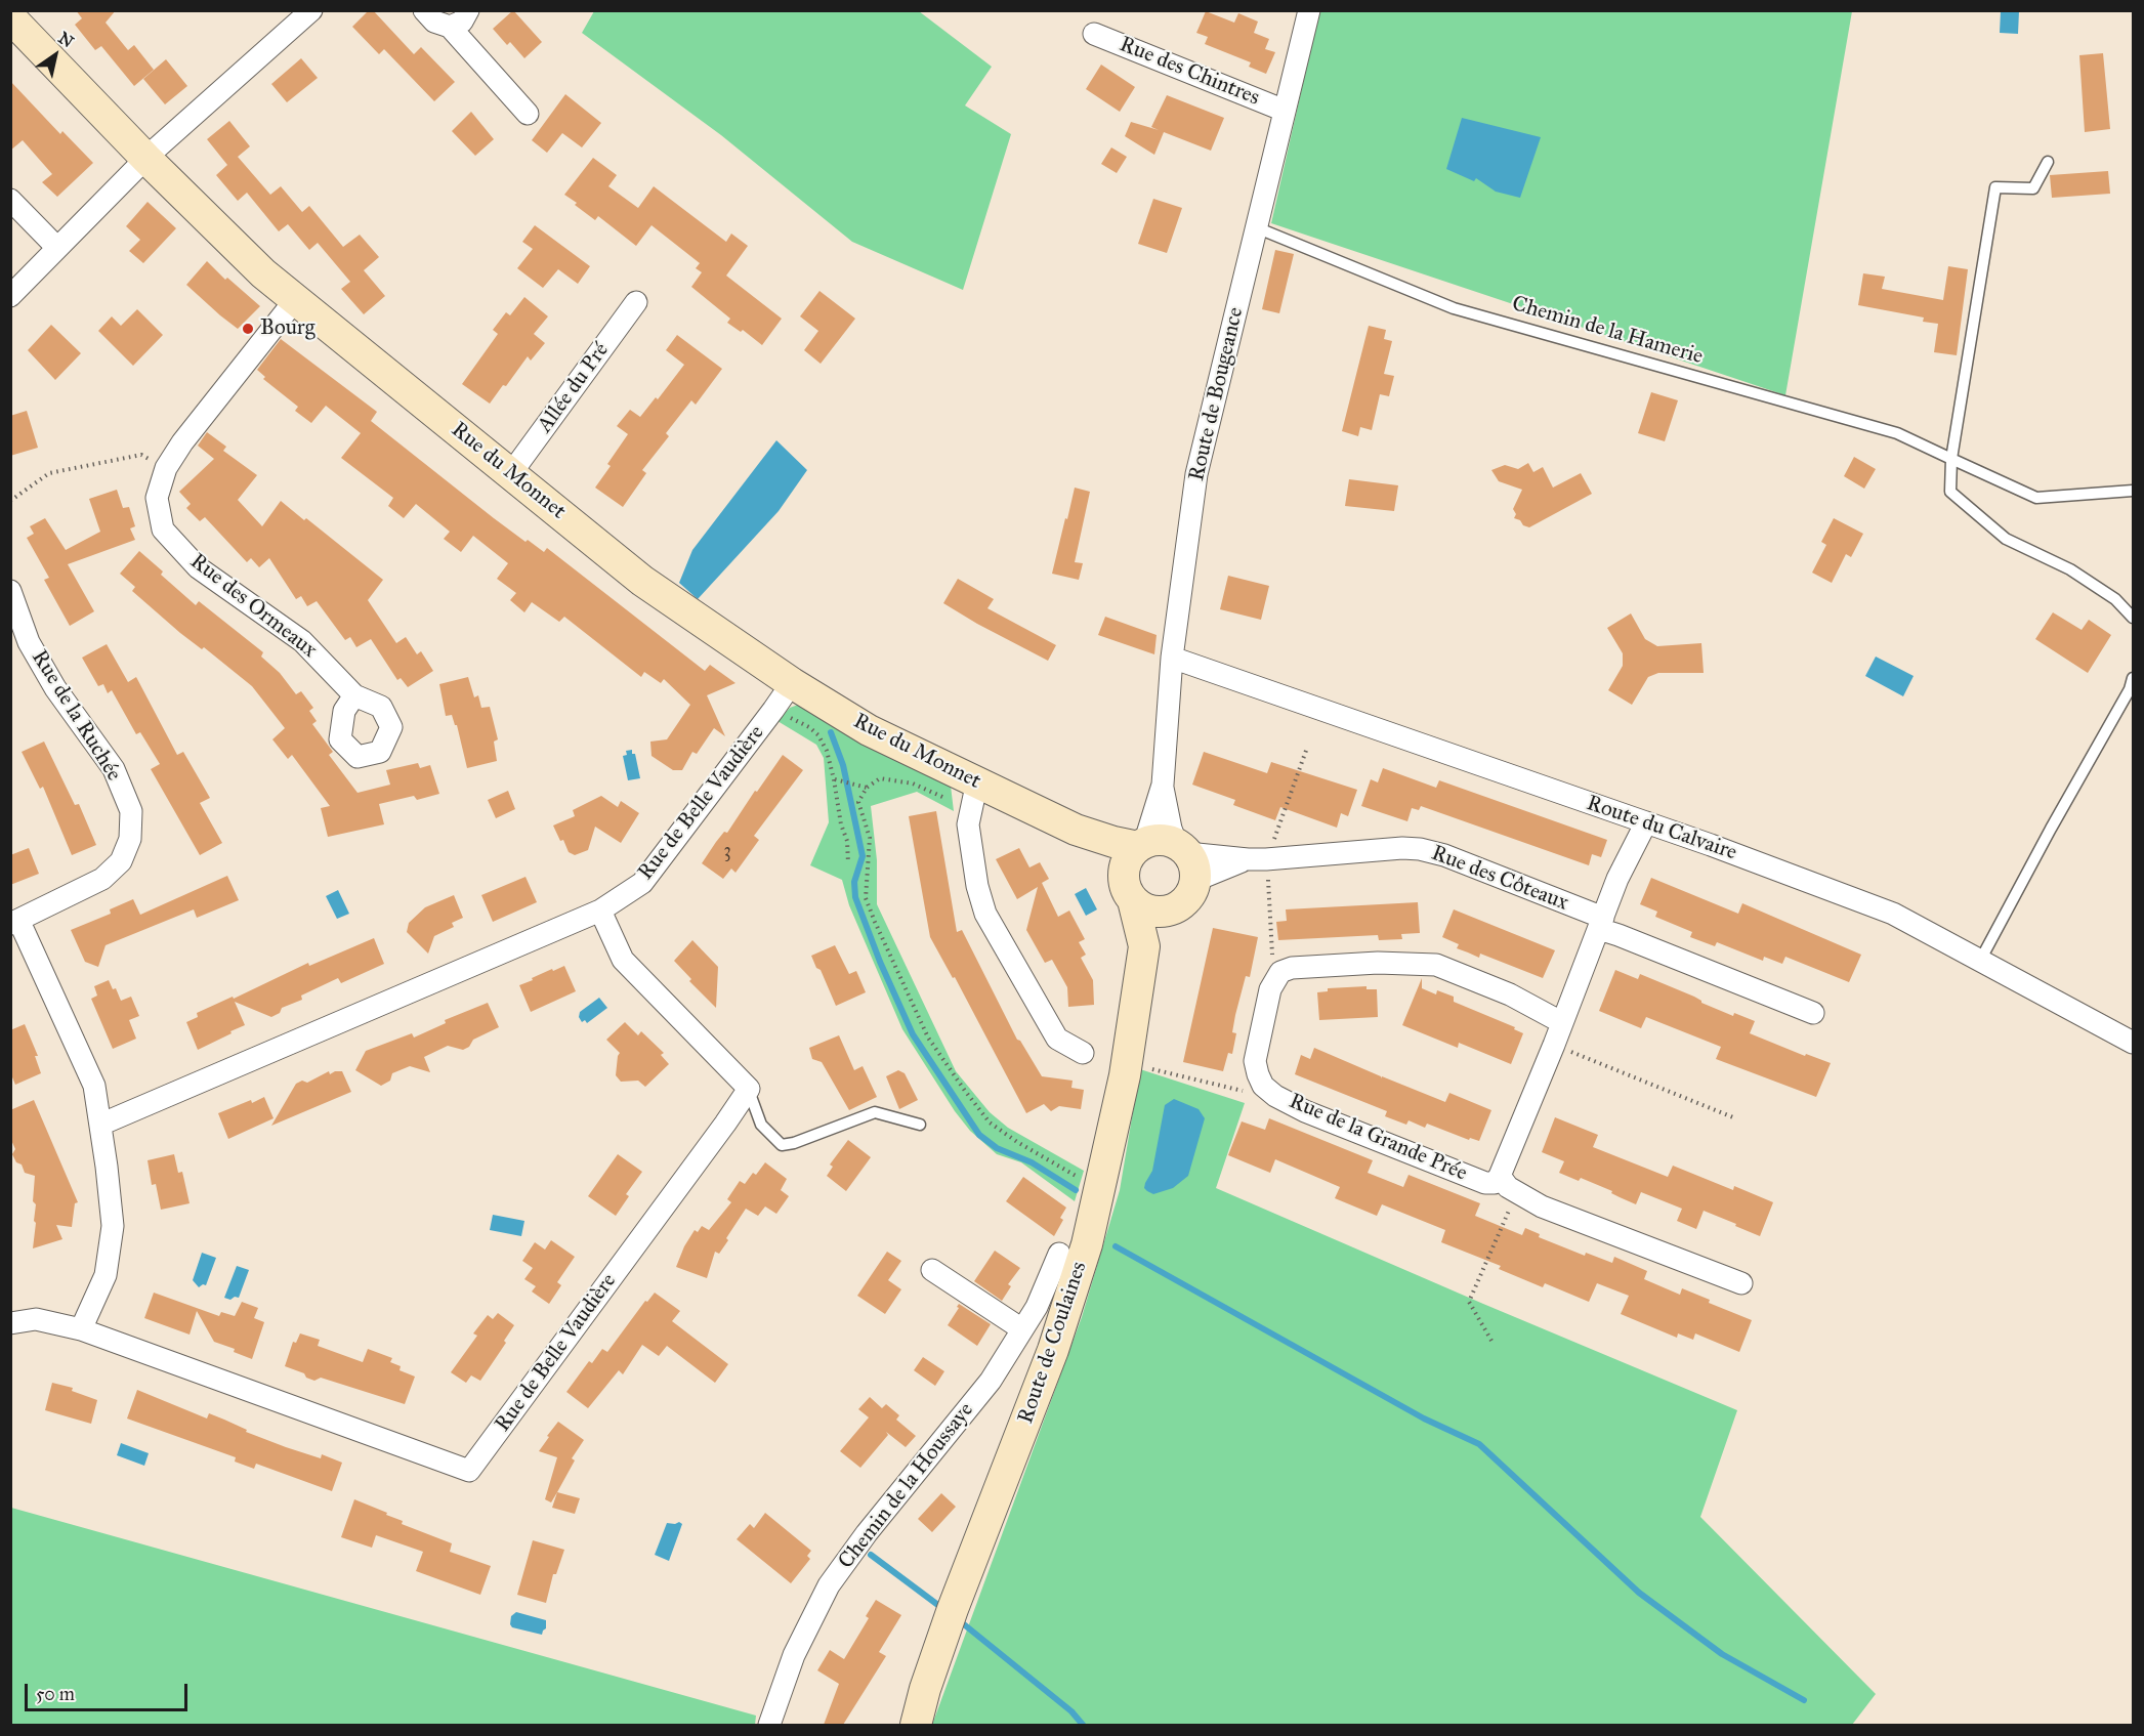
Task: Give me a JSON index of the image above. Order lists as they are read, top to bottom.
{
  "streets": {
    "street": [
      "Rue des Chintres",
      "Allée du Pré",
      "Route de Bougeance",
      "Rue du Monnet",
      "Rue des Ormeaux",
      "Rue de la Ruchée",
      "Rue de Belle Vaudière",
      "Route du Calvaire",
      "Rue des Côteaux",
      "Rue de la Grande Prée",
      "Route de Coulaines",
      "Chemin de la Houssaye"
    ],
    "lane": ["Chemin de la Hamerie"]
  },
  "crossings": [
    ["Rue des Chintres", "Route de Bougeance"],
    ["Chemin de la Hamerie", "Route de Bougeance"],
    ["Allée du Pré", "Rue du Monnet"],
    ["Route de Bougeance", "Rue du Monnet"],
    ["Route de Bougeance", "Route du Calvaire"],
    ["Route de Bougeance", "Rue des Côteaux"],
    ["Route de Bougeance", "Route de Coulaines"],
    ["Rue du Monnet", "Rue des Ormeaux"],
    ["Rue du Monnet", "Rue de Belle Vaudière"],
    ["Rue du Monnet", "Rue des Côteaux"],
    ["Rue du Monnet", "Route de Coulaines"],
    ["Route du Calvaire", "Rue de la Grande Prée"],
    ["Rue des Côteaux", "Rue de la Grande Prée"],
    ["Rue des Côteaux", "Route de Coulaines"]
  ],
  "places": ["Bourg"],
  "house_numbers": ["3"],
  "scale_bar": "50 m",
  "north": "top right"
}
